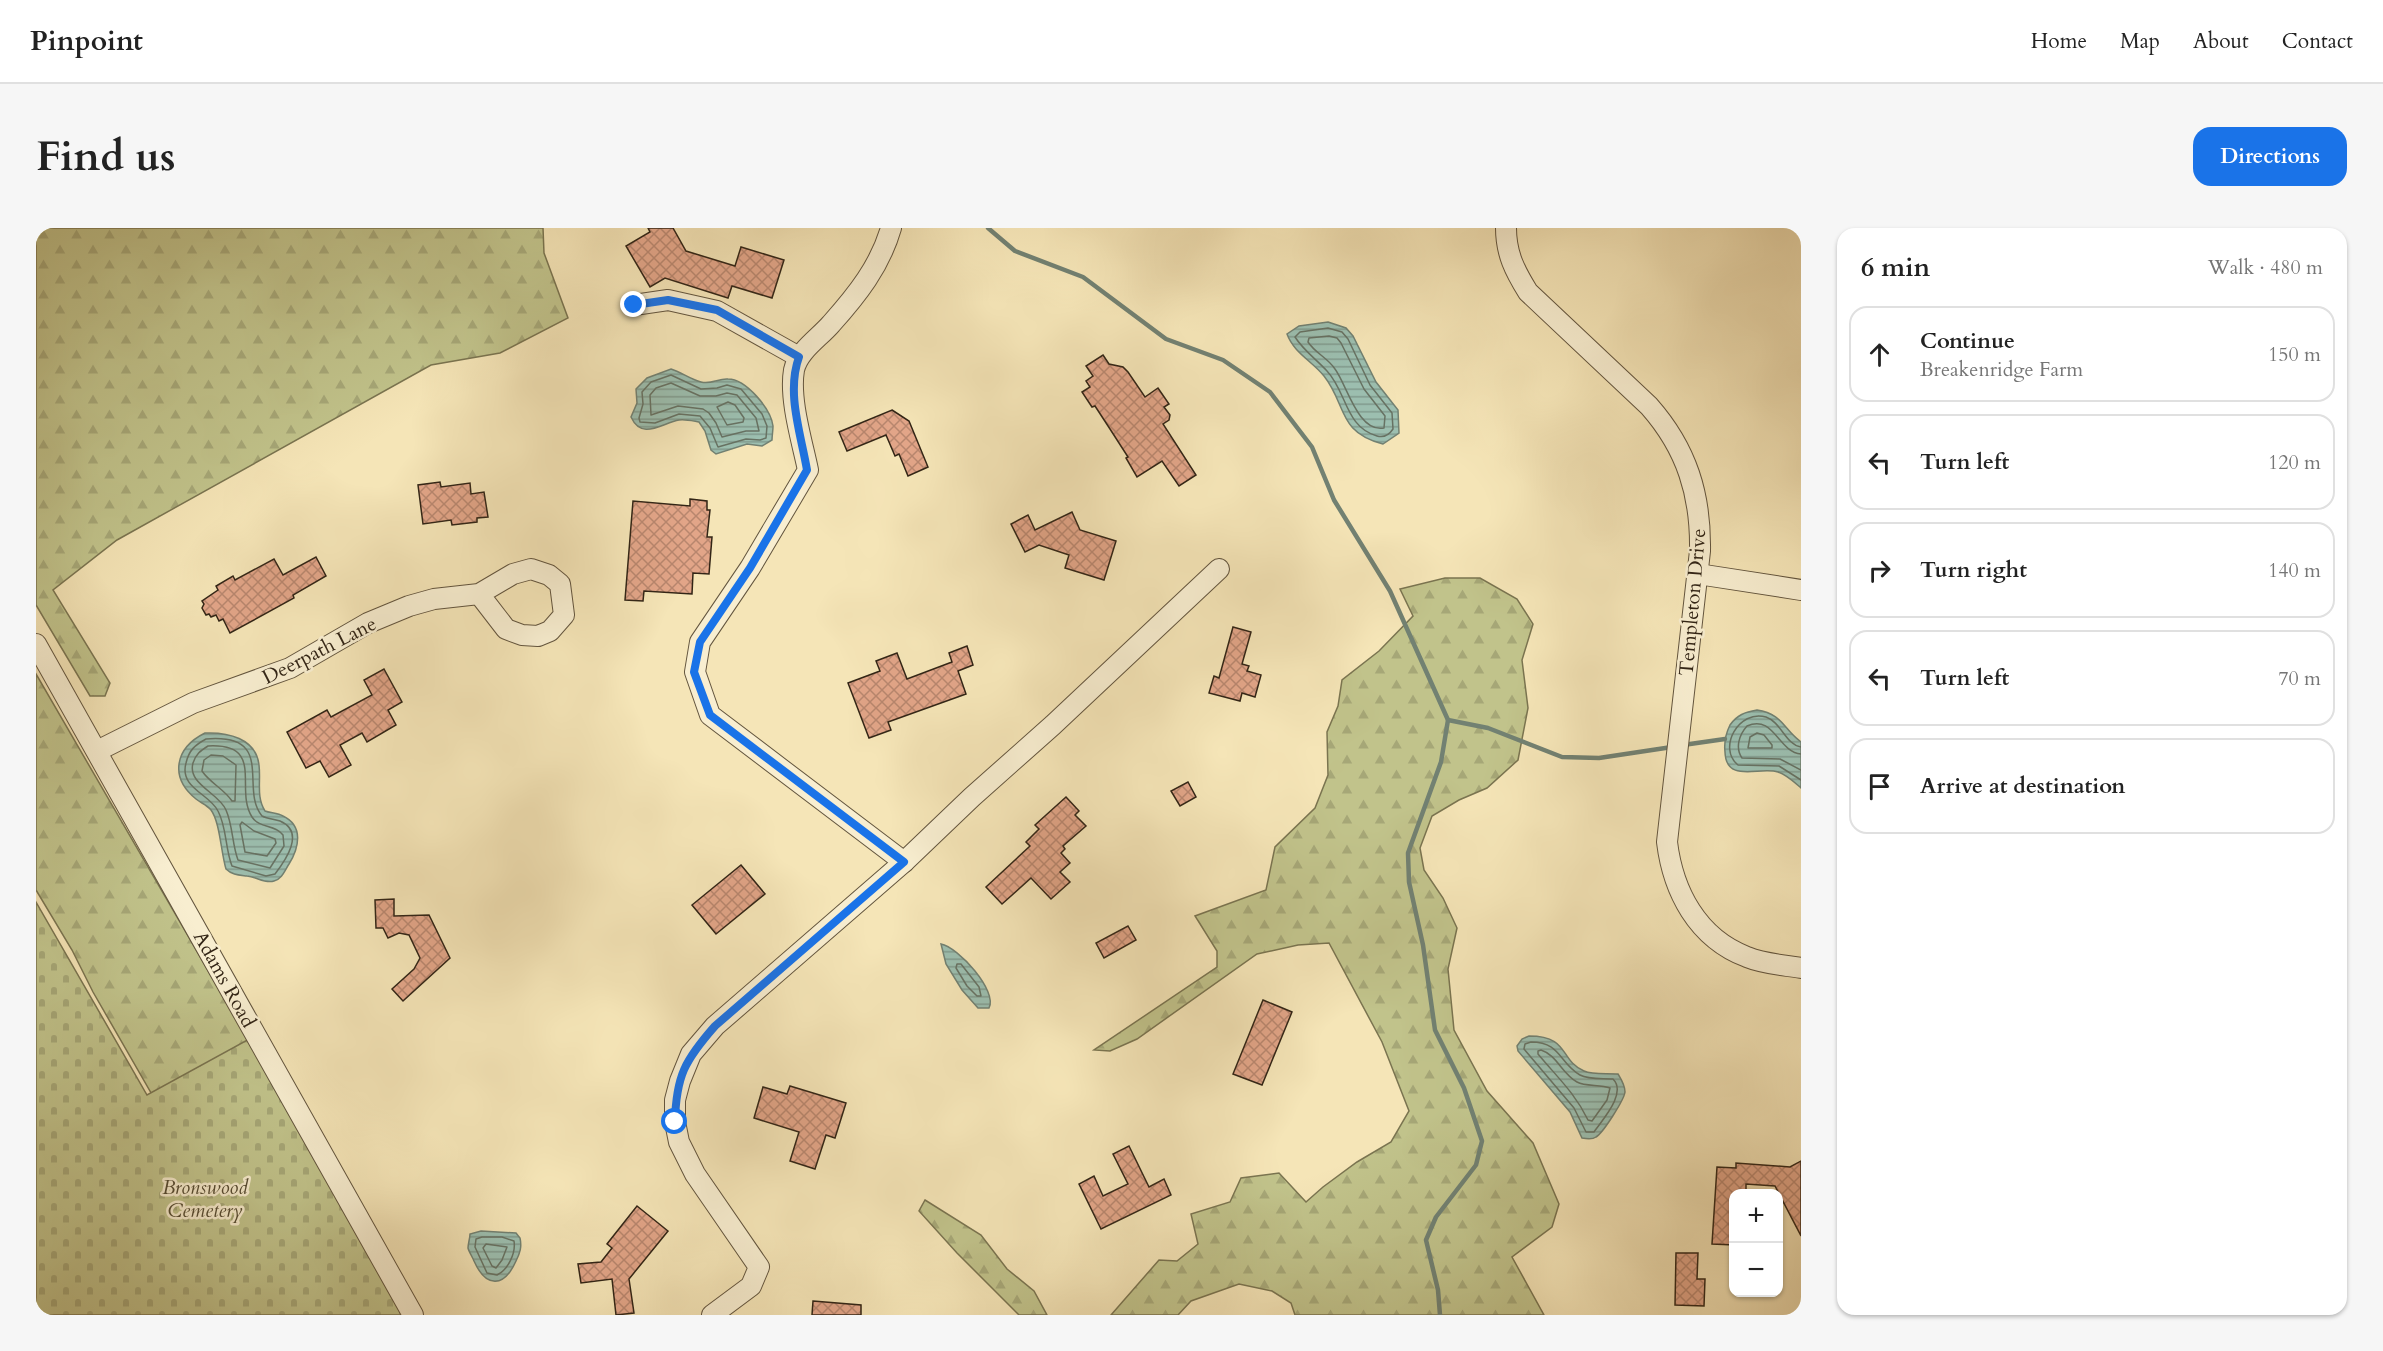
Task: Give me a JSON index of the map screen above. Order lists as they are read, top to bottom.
{
  "streets": {
    "street": ["Templeton Drive", "Deerpath Lane", "Adams Road"]
  },
  "crossings": [
    ["Deerpath Lane", "Adams Road"]
  ],
  "parks": ["Bronswood Cemetery"],
  "page": {
    "header": "Pinpoint",
    "nav": [
      "Home",
      "Map",
      "About",
      "Contact"
    ],
    "buttons": "Directions",
    "title": "Find us",
    "heading": ["6 min", "Walk · 480 m"],
    "list": [
      ["Continue", "Breakenridge Farm", "150 m"],
      ["Turn left", "120 m"],
      ["Turn right", "140 m"],
      ["Turn left", "70 m"],
      "Arrive at destination"
    ],
    "map_buttons": ["+", "−"]
  }
}
